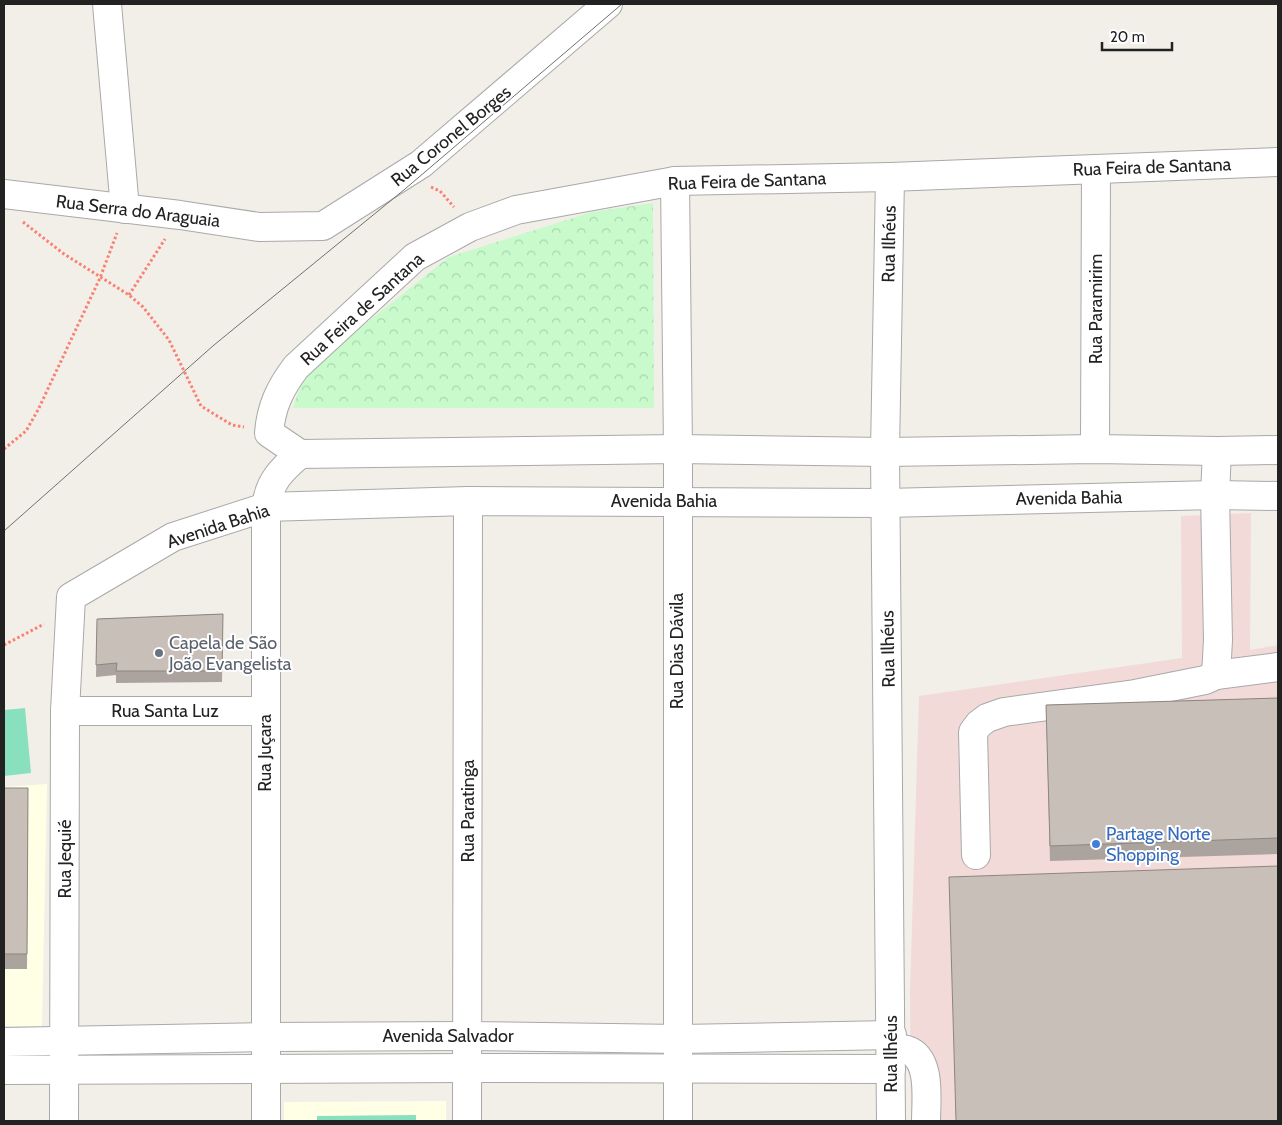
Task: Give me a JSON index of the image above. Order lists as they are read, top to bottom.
{
  "streets": {
    "street": [
      "Rua Coronel Borges",
      "Rua Feira de Santana",
      "Rua Serra do Araguaia",
      "Rua Ilhéus",
      "Rua Paramirim",
      "Avenida Bahia",
      "Rua Dias Dávila",
      "Rua Santa Luz",
      "Rua Juçara",
      "Rua Paratinga",
      "Rua Jequié",
      "Avenida Salvador"
    ]
  },
  "crossings": [
    ["Rua Coronel Borges", "Rua Serra do Araguaia"],
    ["Rua Feira de Santana", "Rua Ilhéus"],
    ["Rua Feira de Santana", "Rua Paramirim"],
    ["Rua Feira de Santana", "Rua Dias Dávila"],
    ["Rua Ilhéus", "Avenida Bahia"],
    ["Rua Ilhéus", "Avenida Salvador"],
    ["Avenida Bahia", "Rua Dias Dávila"],
    ["Avenida Bahia", "Rua Juçara"],
    ["Avenida Bahia", "Rua Paratinga"],
    ["Avenida Bahia", "Rua Jequié"],
    ["Rua Dias Dávila", "Avenida Salvador"],
    ["Rua Santa Luz", "Rua Juçara"],
    ["Rua Santa Luz", "Rua Jequié"],
    ["Rua Juçara", "Avenida Salvador"],
    ["Rua Paratinga", "Avenida Salvador"],
    ["Rua Jequié", "Avenida Salvador"]
  ],
  "places": ["Capela de São João Evangelista", "Partage Norte Shopping"],
  "scale_bar": "20 m"
}
